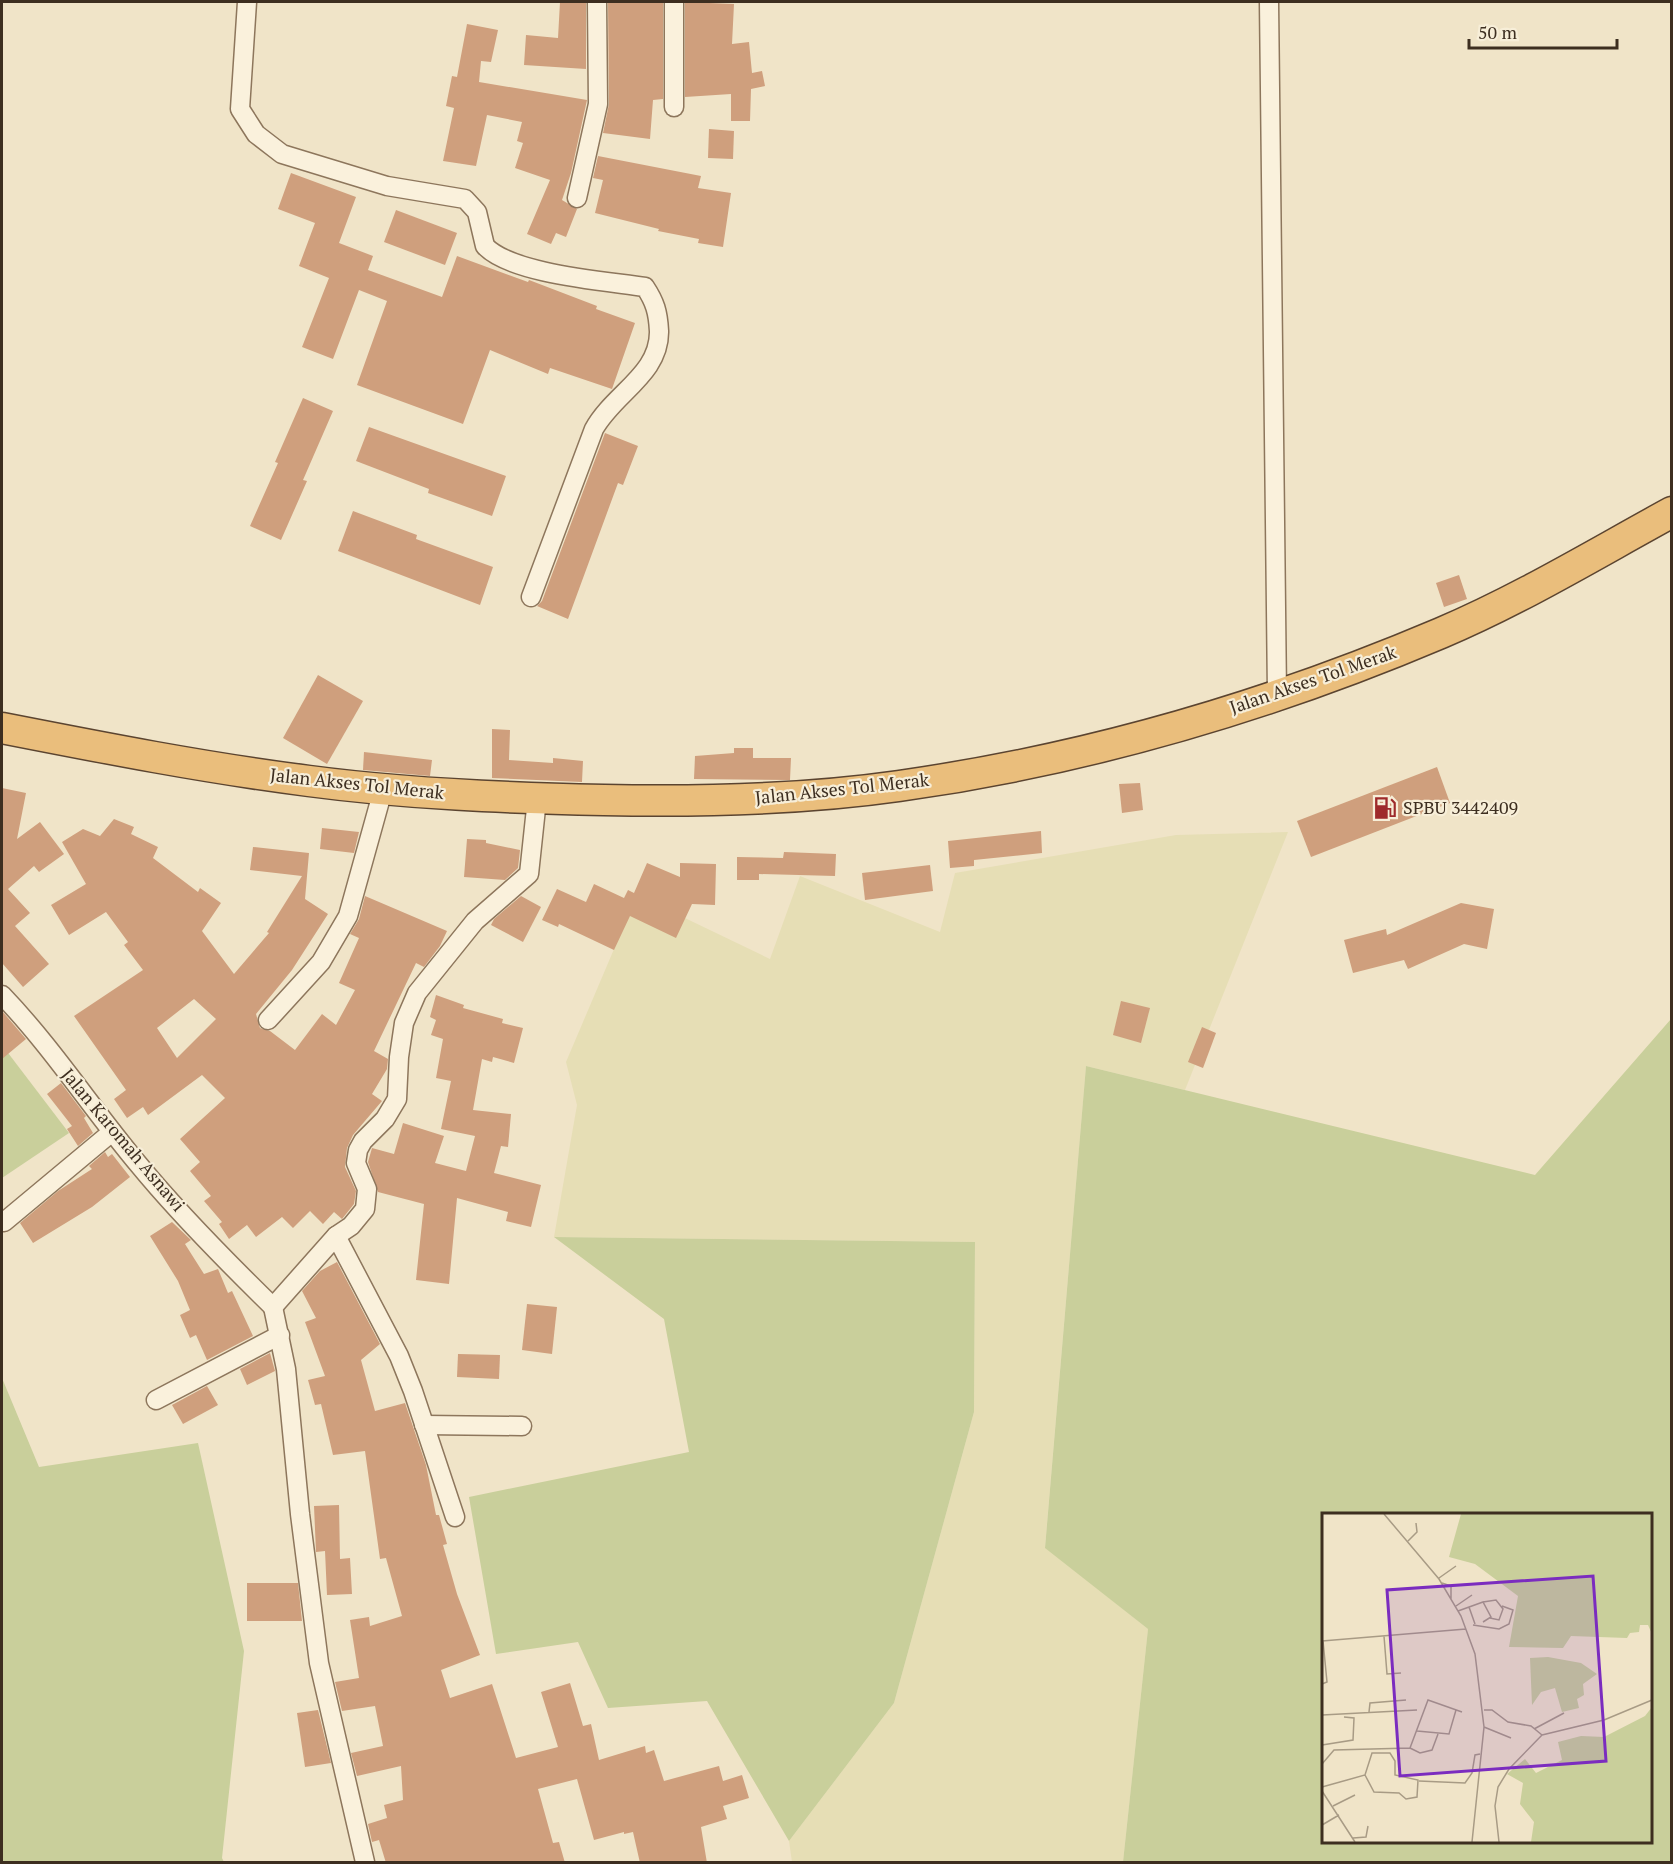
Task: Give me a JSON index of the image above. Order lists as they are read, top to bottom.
{
  "streets": {
    "highway": ["Jalan Akses Tol Merak"],
    "street": ["Jalan Karomah Asnawi"]
  },
  "places": {
    "fuel station": ["SPBU 3442409"]
  },
  "scale_bar": "50 m"
}
